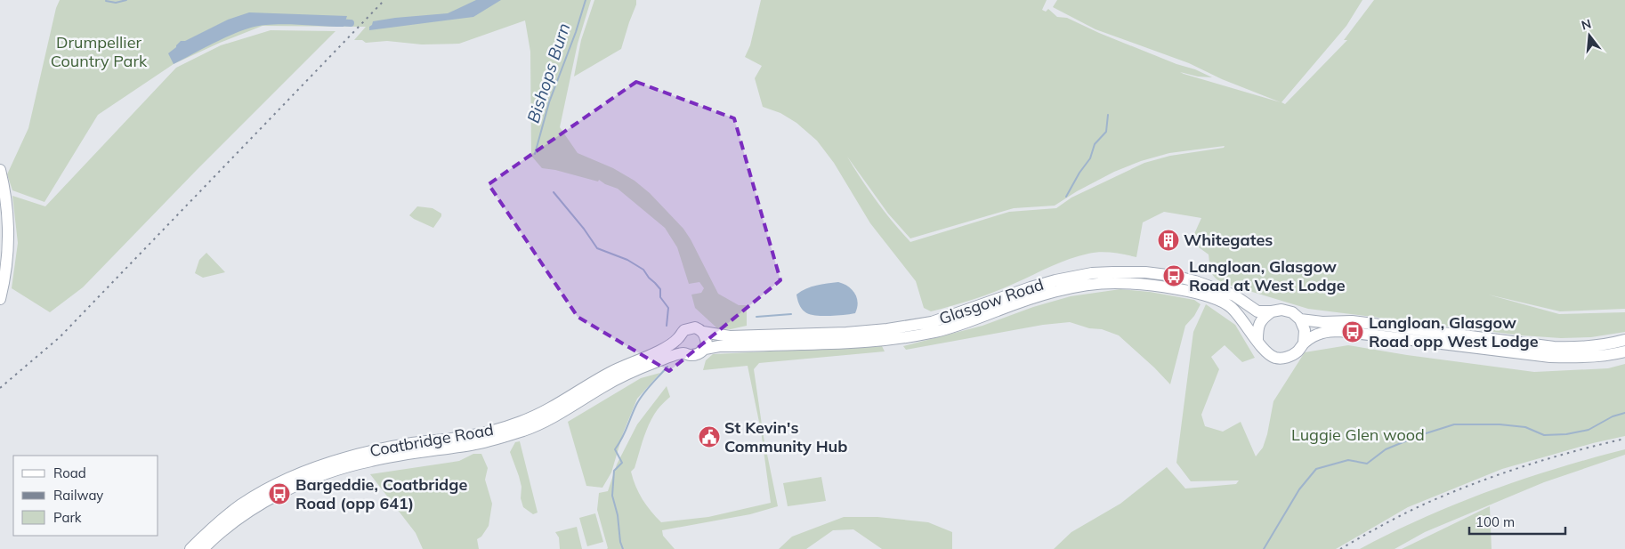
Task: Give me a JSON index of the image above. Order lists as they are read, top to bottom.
{
  "streets": {
    "main road": ["Glasgow Road", "Coatbridge Road"]
  },
  "crossings": [
    ["Glasgow Road", "Coatbridge Road"]
  ],
  "water": ["Bishops Burn"],
  "parks": ["Drumpellier Country Park", "Luggie Glen wood"],
  "places": {
    "building": ["Whitegates"],
    "bus stop": ["Langloan, Glasgow Road at West Lodge", "Langloan, Glasgow Road opp West Lodge", "Bargeddie, Coatbridge Road (opp 641)"],
    "public building": ["St Kevin's Community Hub"]
  },
  "legend": ["Road", "Railway", "Park"],
  "scale_bar": "100 m",
  "north": "top"
}
